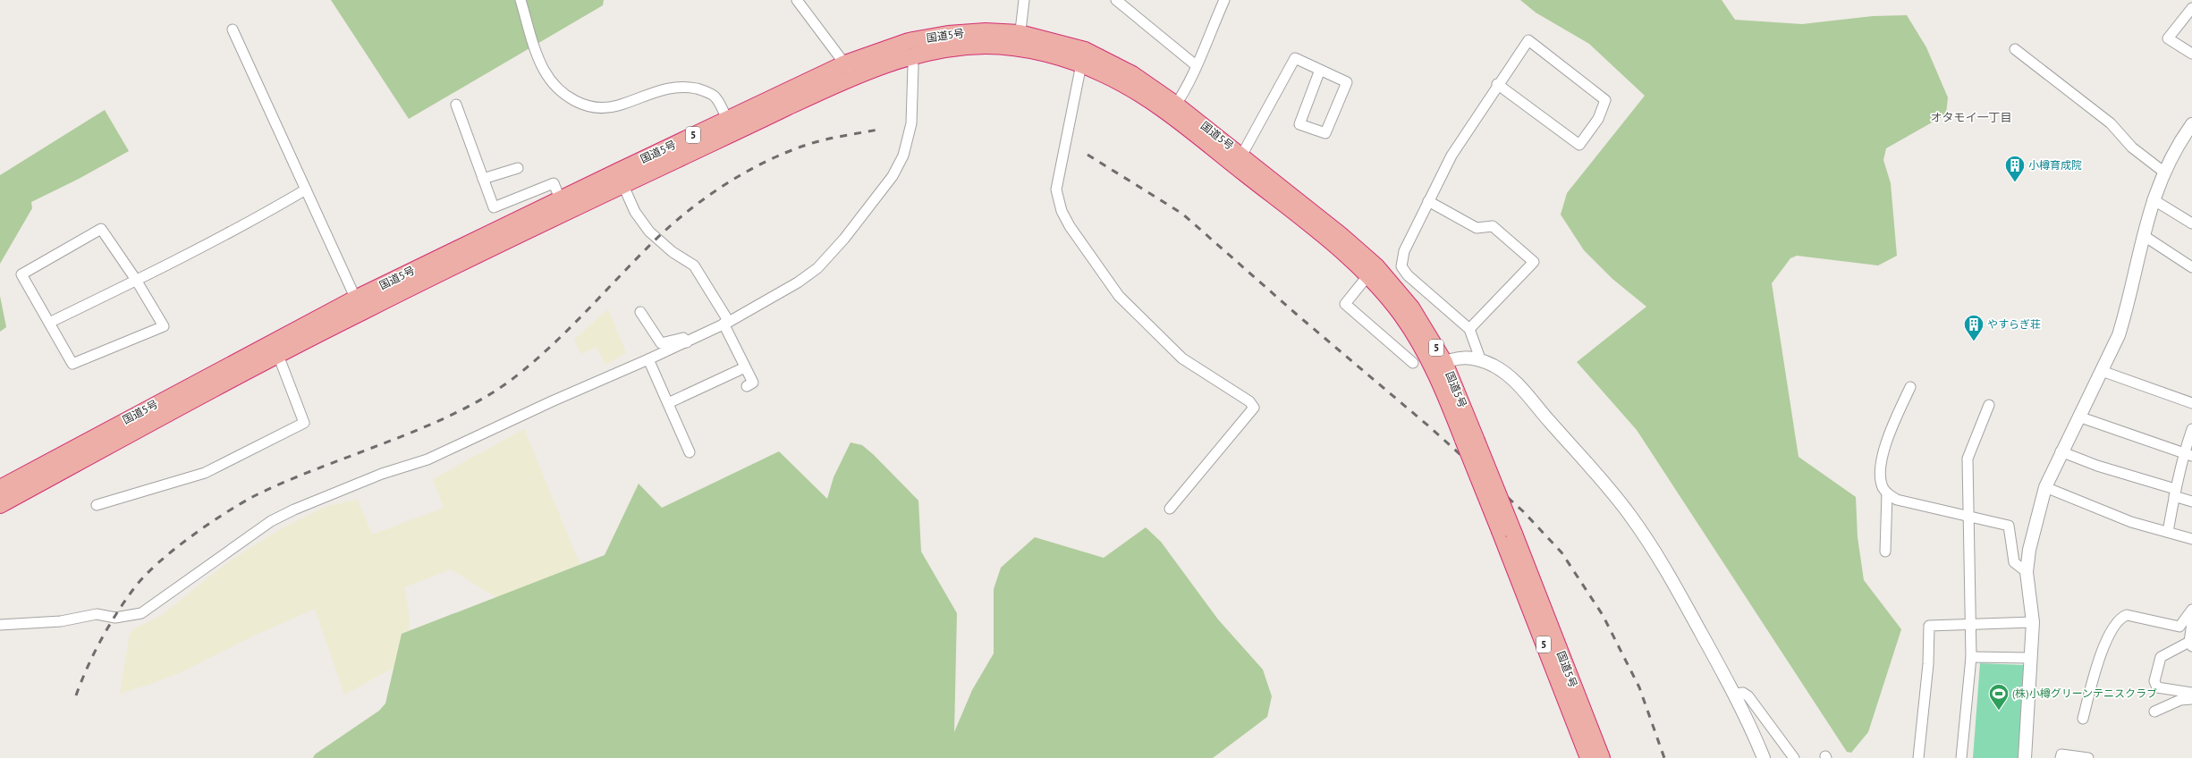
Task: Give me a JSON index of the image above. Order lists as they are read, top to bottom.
{
  "streets": {
    "highway": ["国道5号", "5"]
  },
  "districts": ["オタモイ一丁目"],
  "places": {
    "building": ["小樽育成院", "やすらぎ荘"],
    "sports": ["(株)小樽グリーンテニスクラブ"]
  }
}
